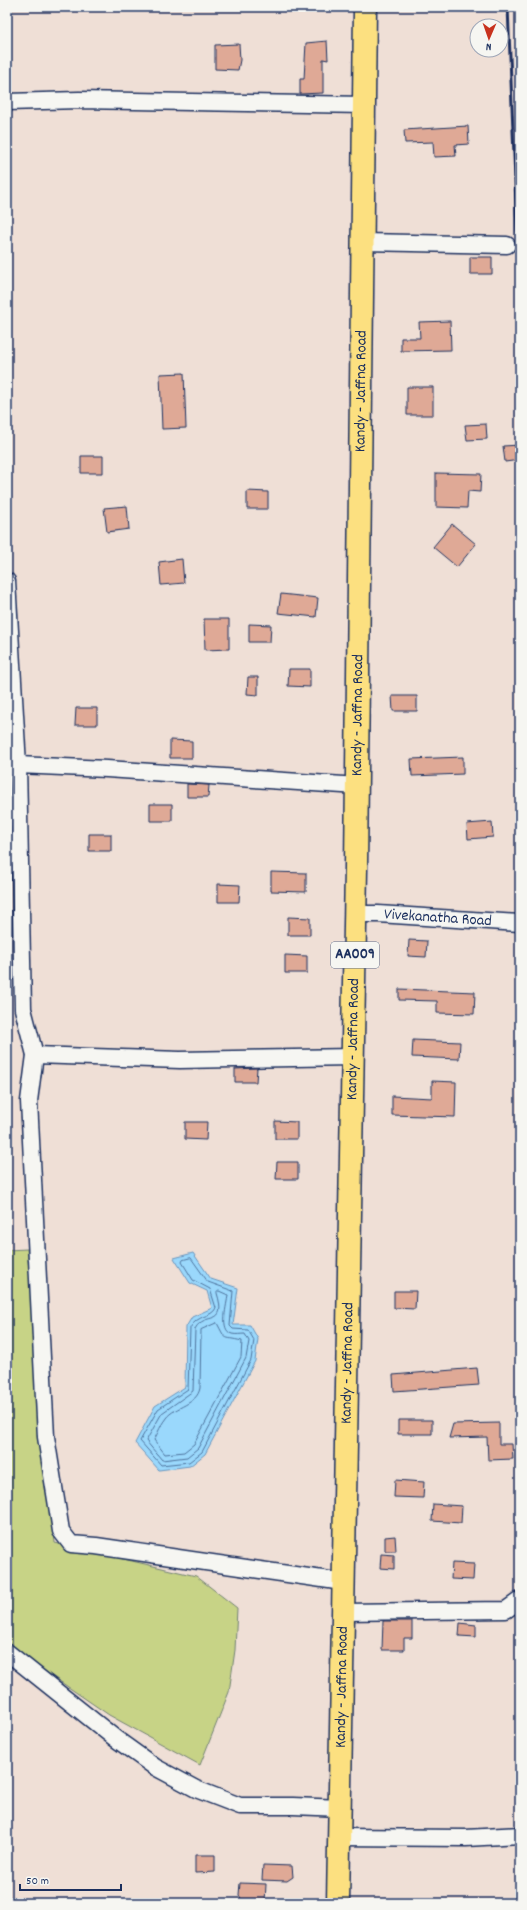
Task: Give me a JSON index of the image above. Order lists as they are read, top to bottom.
{
  "streets": {
    "highway": ["Kandy - Jaffna Road", "AA009"],
    "street": ["Vivekanatha Road"]
  },
  "crossings": [
    ["Kandy - Jaffna Road", "Vivekanatha Road"]
  ],
  "scale_bar": "50 m",
  "north": "bottom"
}
